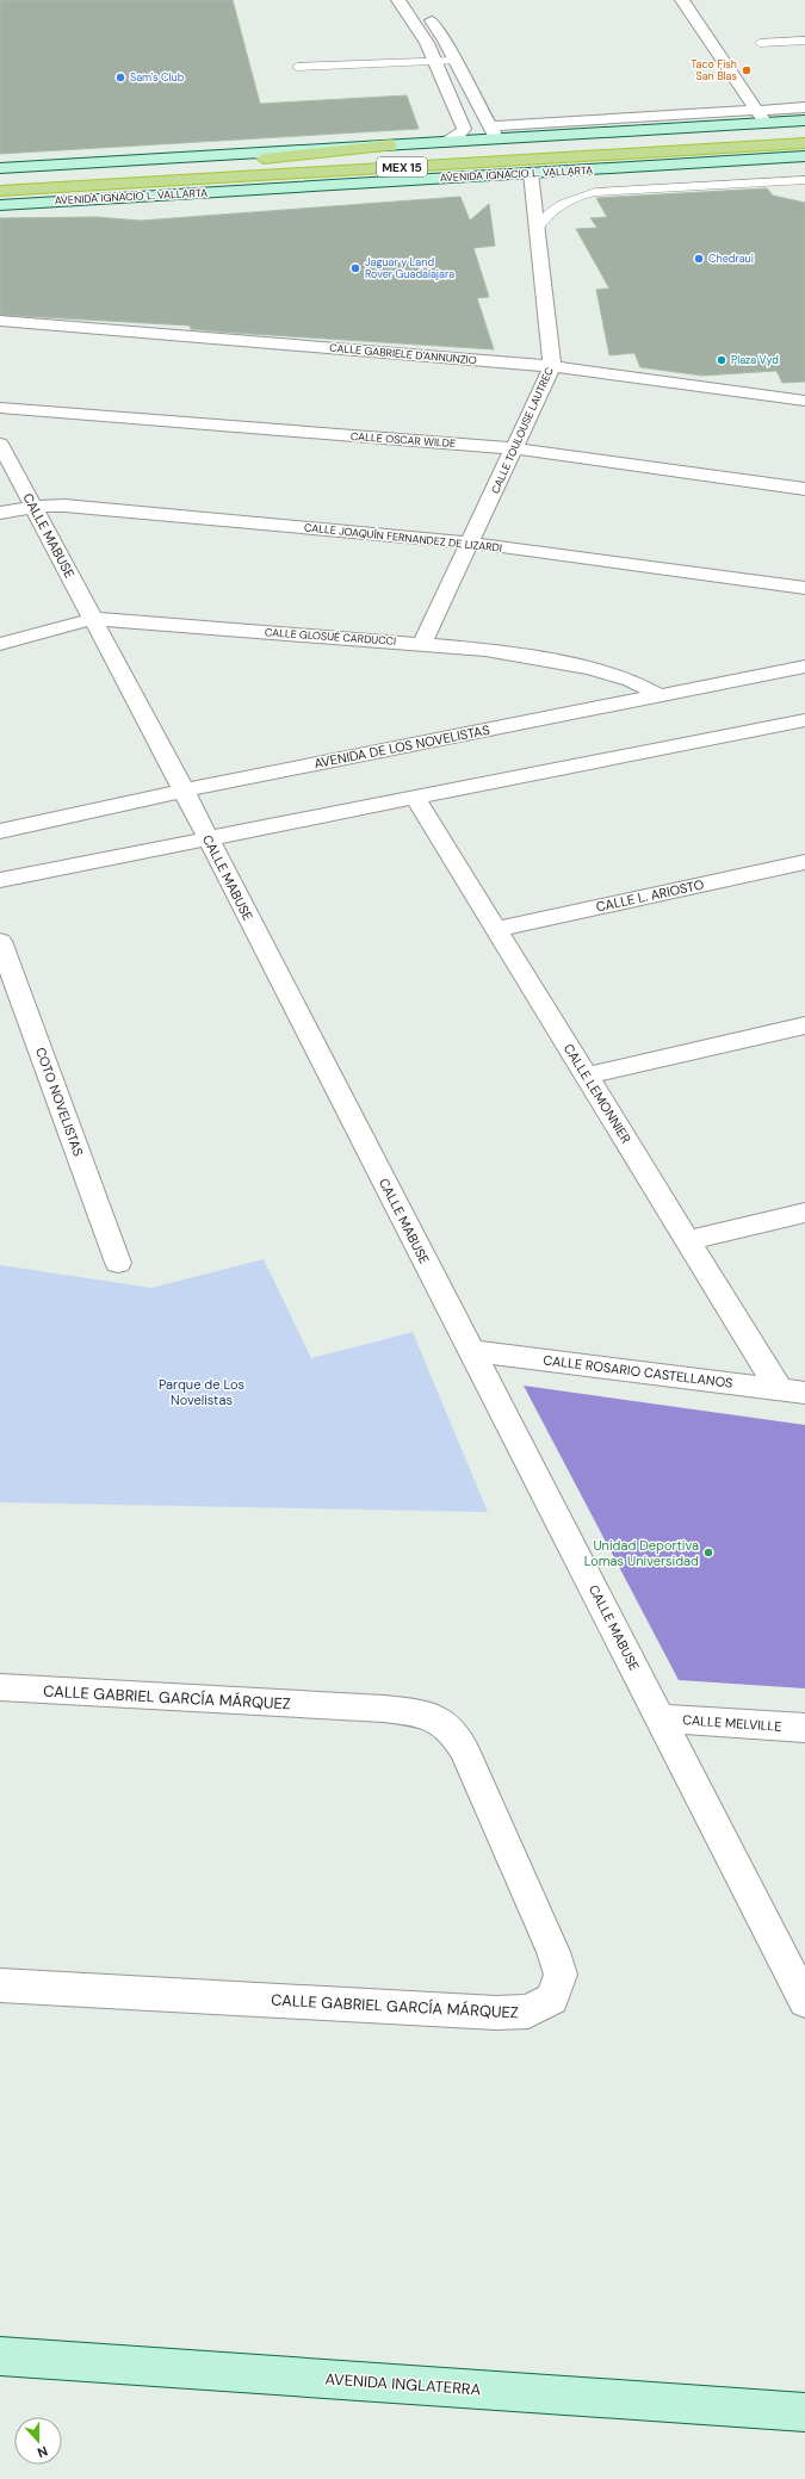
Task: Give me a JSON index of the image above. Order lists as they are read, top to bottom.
{
  "streets": {
    "highway": ["MEX 15", "AVENIDA IGNACIO L. VALLARTA"],
    "street": [
      "CALLE GABRIELE D'ANNUNZIO",
      "CALLE TOULOUSE LAUTREC",
      "CALLE OSCAR WILDE",
      "CALLE MABUSE",
      "CALLE JOAQUÍN FERNANDEZ DE LIZARDI",
      "CALLE GLOSUÉ CARDUCCI",
      "AVENIDA DE LOS NOVELISTAS",
      "CALLE L. ARIOSTO",
      "CALLE LEMONNIER",
      "COTO NOVELISTAS",
      "CALLE ROSARIO CASTELLANOS",
      "CALLE GABRIEL GARCÍA MÁRQUEZ",
      "CALLE MELVILLE",
      "AVENIDA INGLATERRA"
    ]
  },
  "crossings": [
    ["AVENIDA IGNACIO L. VALLARTA", "CALLE TOULOUSE LAUTREC"],
    ["CALLE GABRIELE D'ANNUNZIO", "CALLE TOULOUSE LAUTREC"],
    ["CALLE TOULOUSE LAUTREC", "CALLE OSCAR WILDE"],
    ["CALLE TOULOUSE LAUTREC", "CALLE JOAQUÍN FERNANDEZ DE LIZARDI"],
    ["CALLE TOULOUSE LAUTREC", "CALLE GLOSUÉ CARDUCCI"],
    ["CALLE MABUSE", "CALLE JOAQUÍN FERNANDEZ DE LIZARDI"],
    ["CALLE MABUSE", "CALLE GLOSUÉ CARDUCCI"],
    ["CALLE MABUSE", "AVENIDA DE LOS NOVELISTAS"],
    ["CALLE MABUSE", "CALLE ROSARIO CASTELLANOS"],
    ["CALLE MABUSE", "CALLE MELVILLE"],
    ["CALLE GLOSUÉ CARDUCCI", "AVENIDA DE LOS NOVELISTAS"],
    ["CALLE L. ARIOSTO", "CALLE LEMONNIER"],
    ["CALLE LEMONNIER", "CALLE ROSARIO CASTELLANOS"]
  ],
  "parks": ["Parque de Los Novelistas"],
  "places": [
    "Taco Fish San Blas",
    "Sam's Club",
    "Chedraui",
    "Jaguar y Land Rover Guadalajara",
    "Plaza Vyd",
    "Unidad Deportiva Lomas Universidad"
  ],
  "north": "bottom"
}
